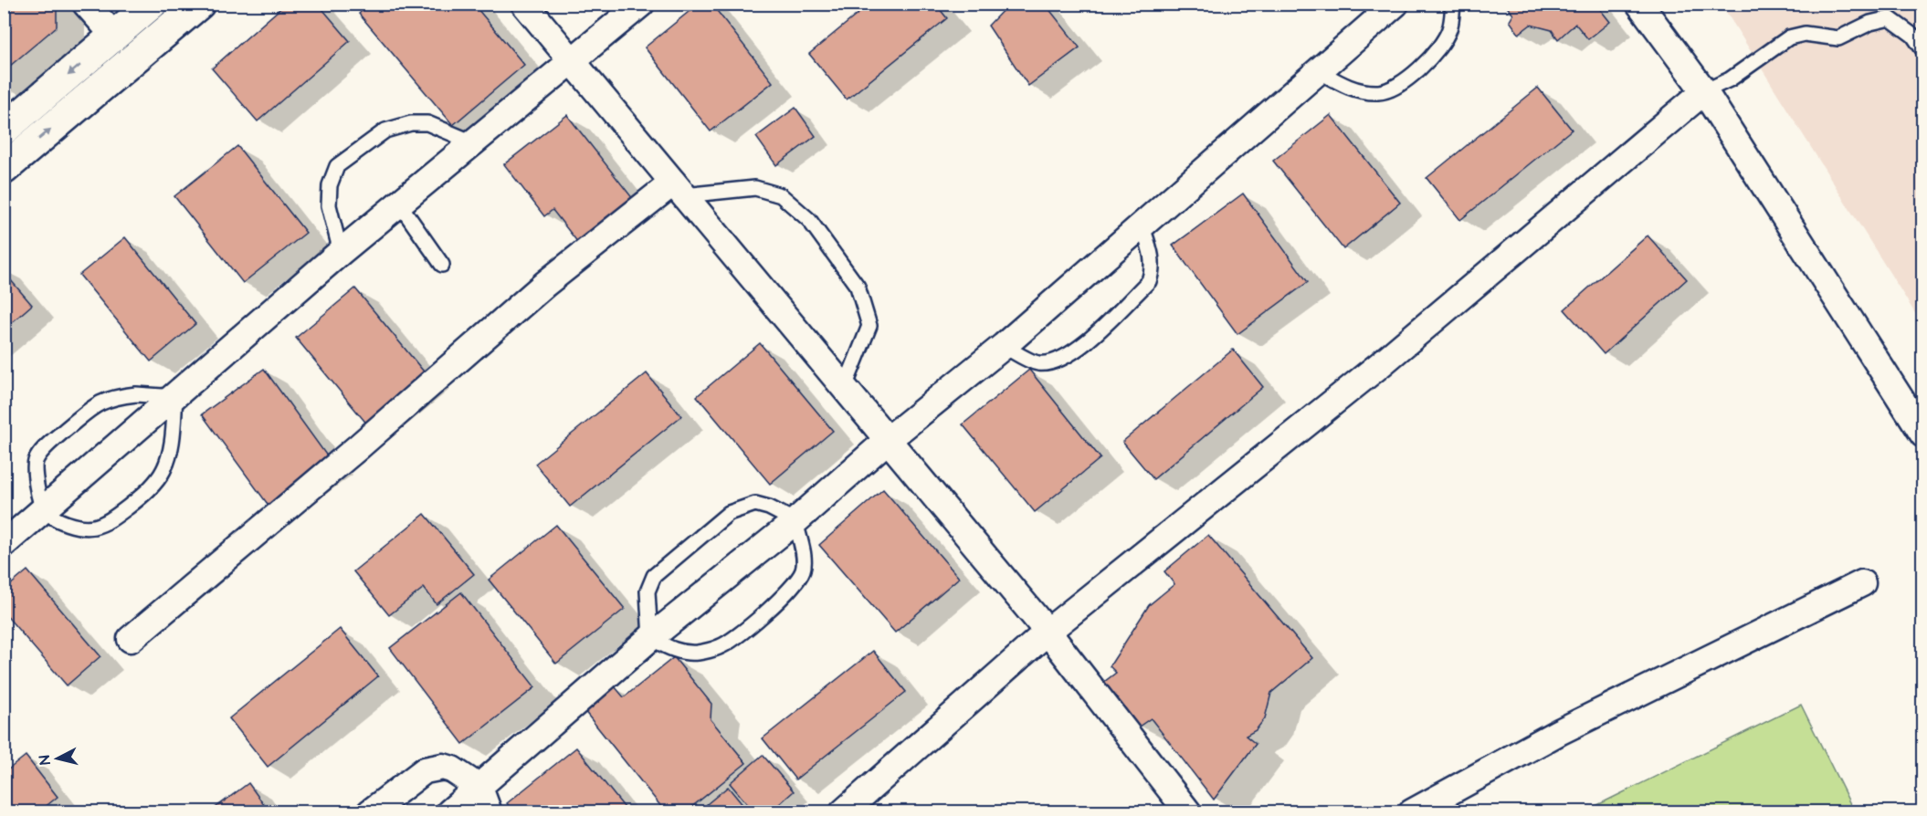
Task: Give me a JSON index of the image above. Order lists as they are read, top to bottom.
{
  "north": "left"
}
